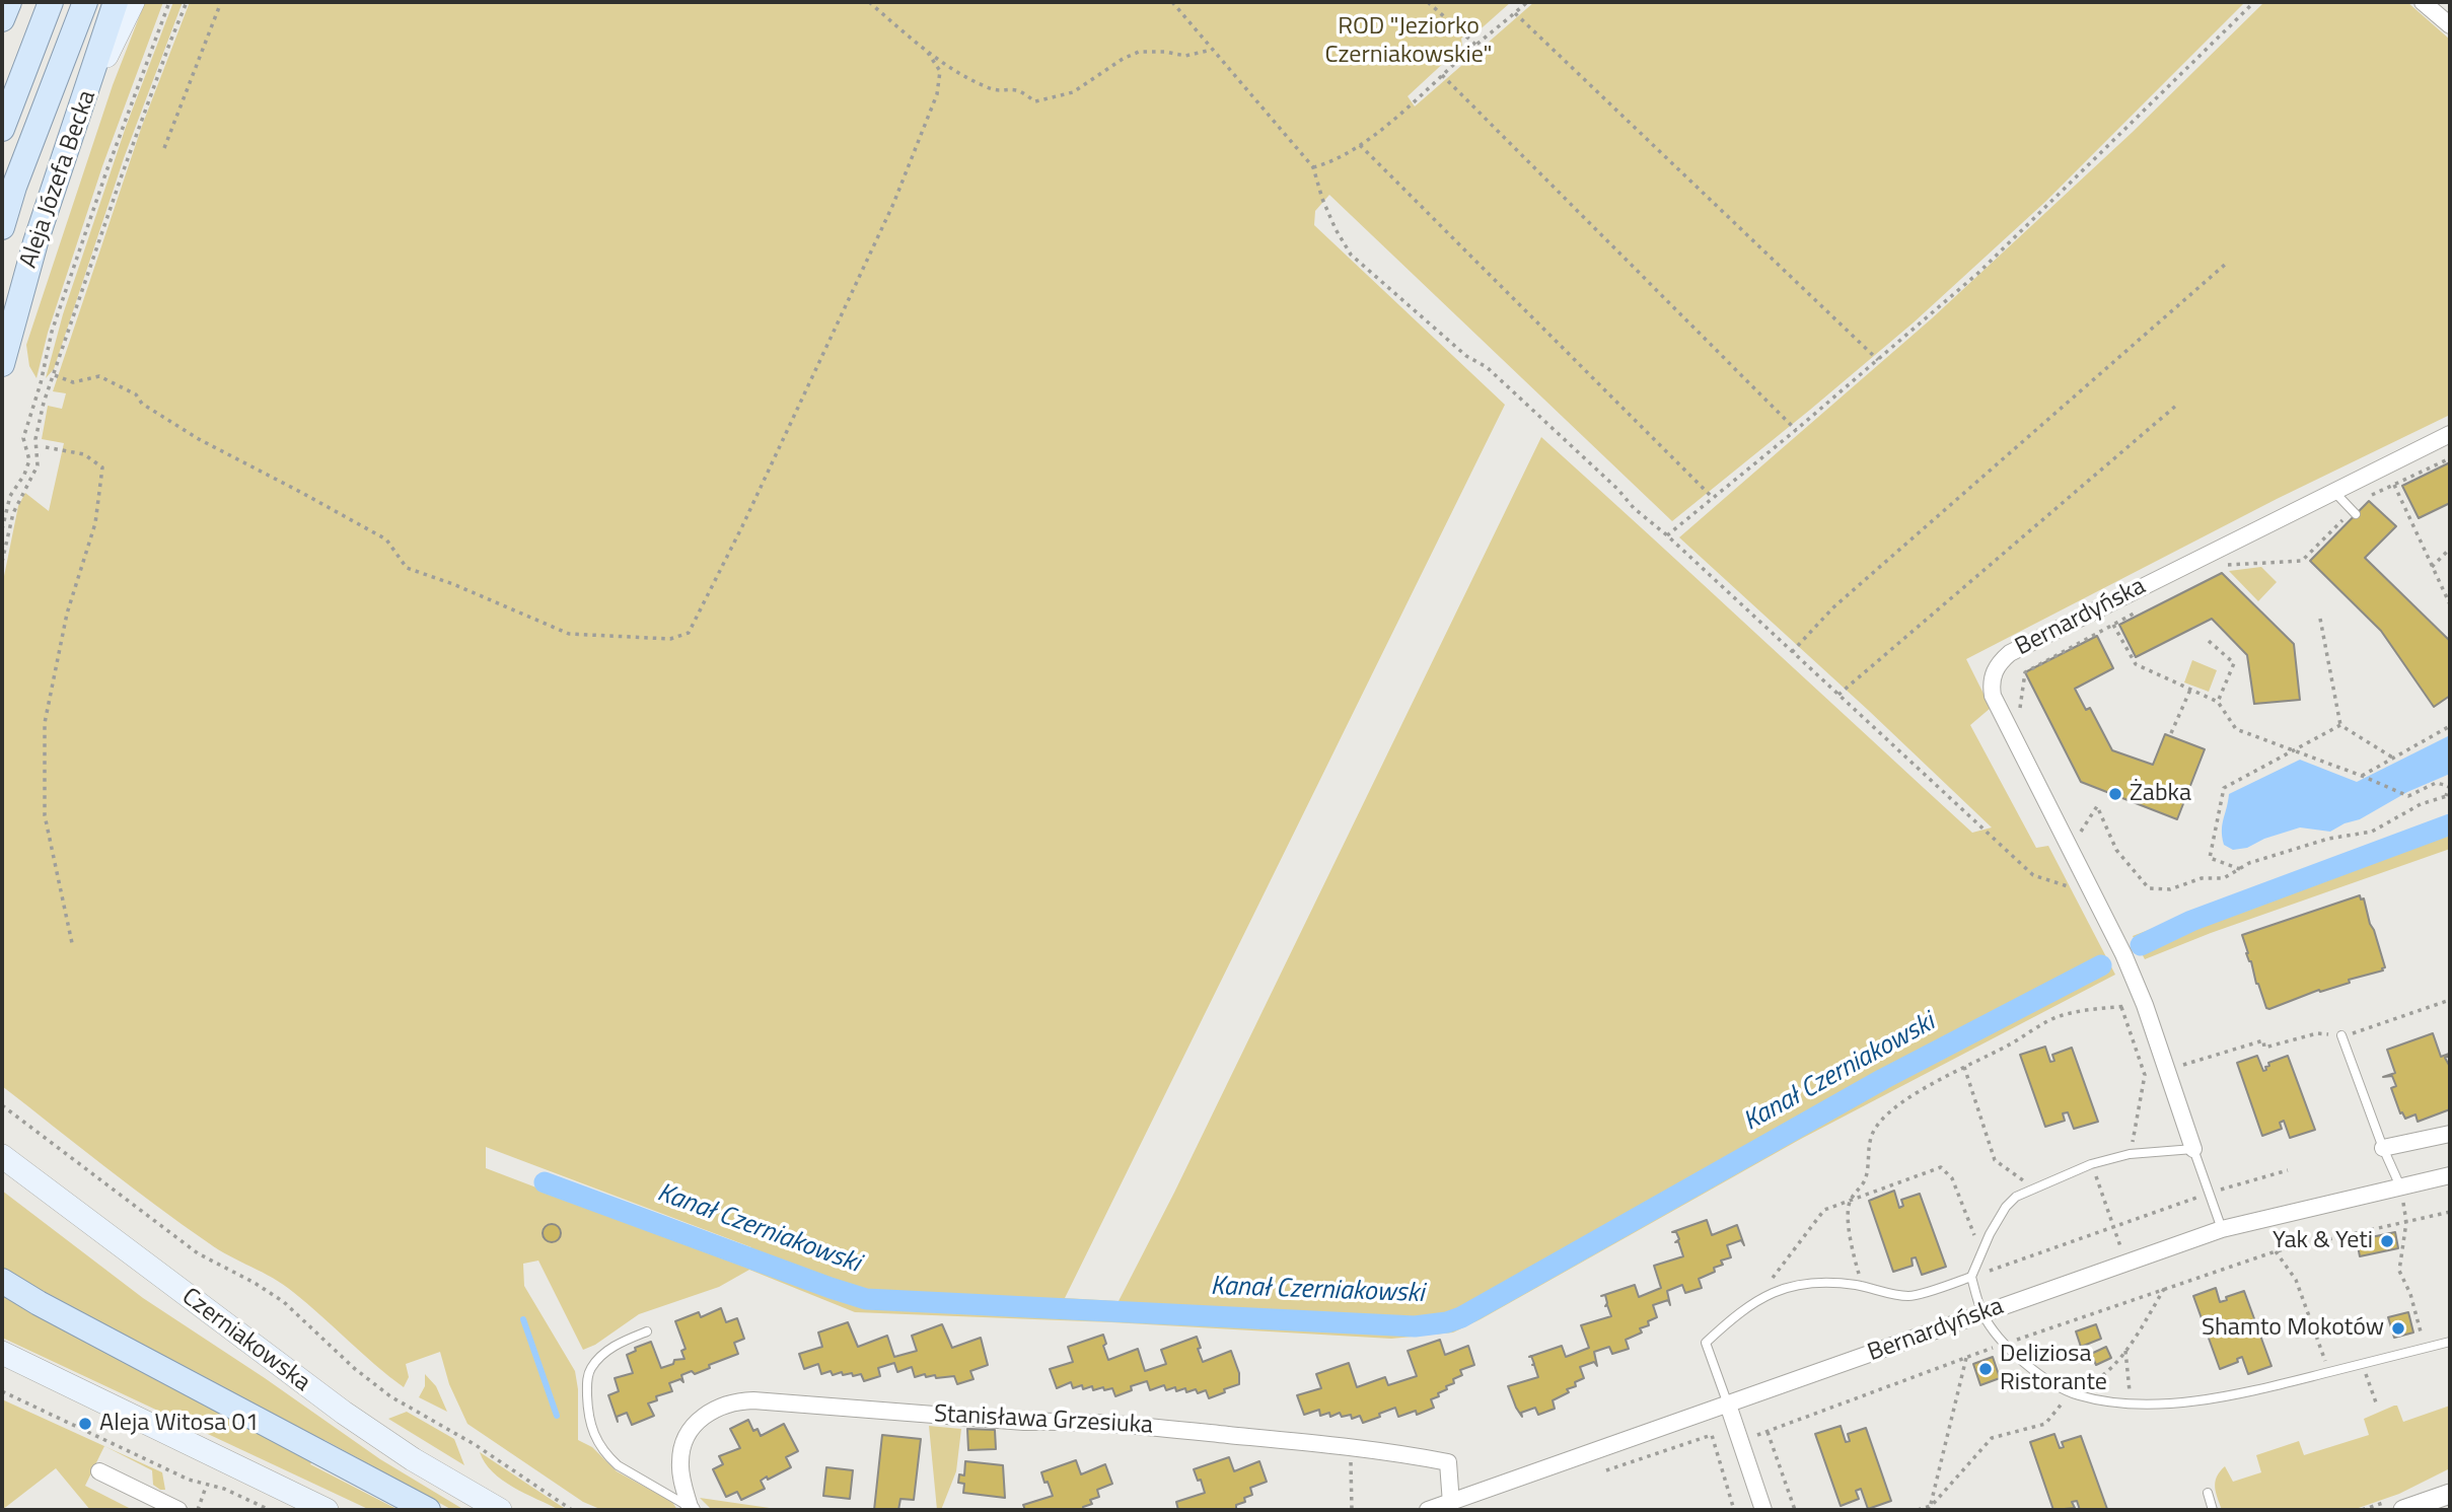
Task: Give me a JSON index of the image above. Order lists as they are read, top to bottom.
{
  "streets": {
    "main road": ["Aleja Józefa Becka", "Czerniakowska"],
    "street": ["Bernardyńska", "Stanisława Grzesiuka"]
  },
  "crossings": [
    ["Bernardyńska", "Stanisława Grzesiuka"]
  ],
  "water": ["Kanał Czerniakowski"],
  "parks": ["ROD \"Jeziorko Czerniakowskie\""],
  "places": [
    "Żabka",
    "Yak & Yeti",
    "Shamto Mokotów",
    "Deliziosa Ristorante",
    "Aleja Witosa 01"
  ]
}
